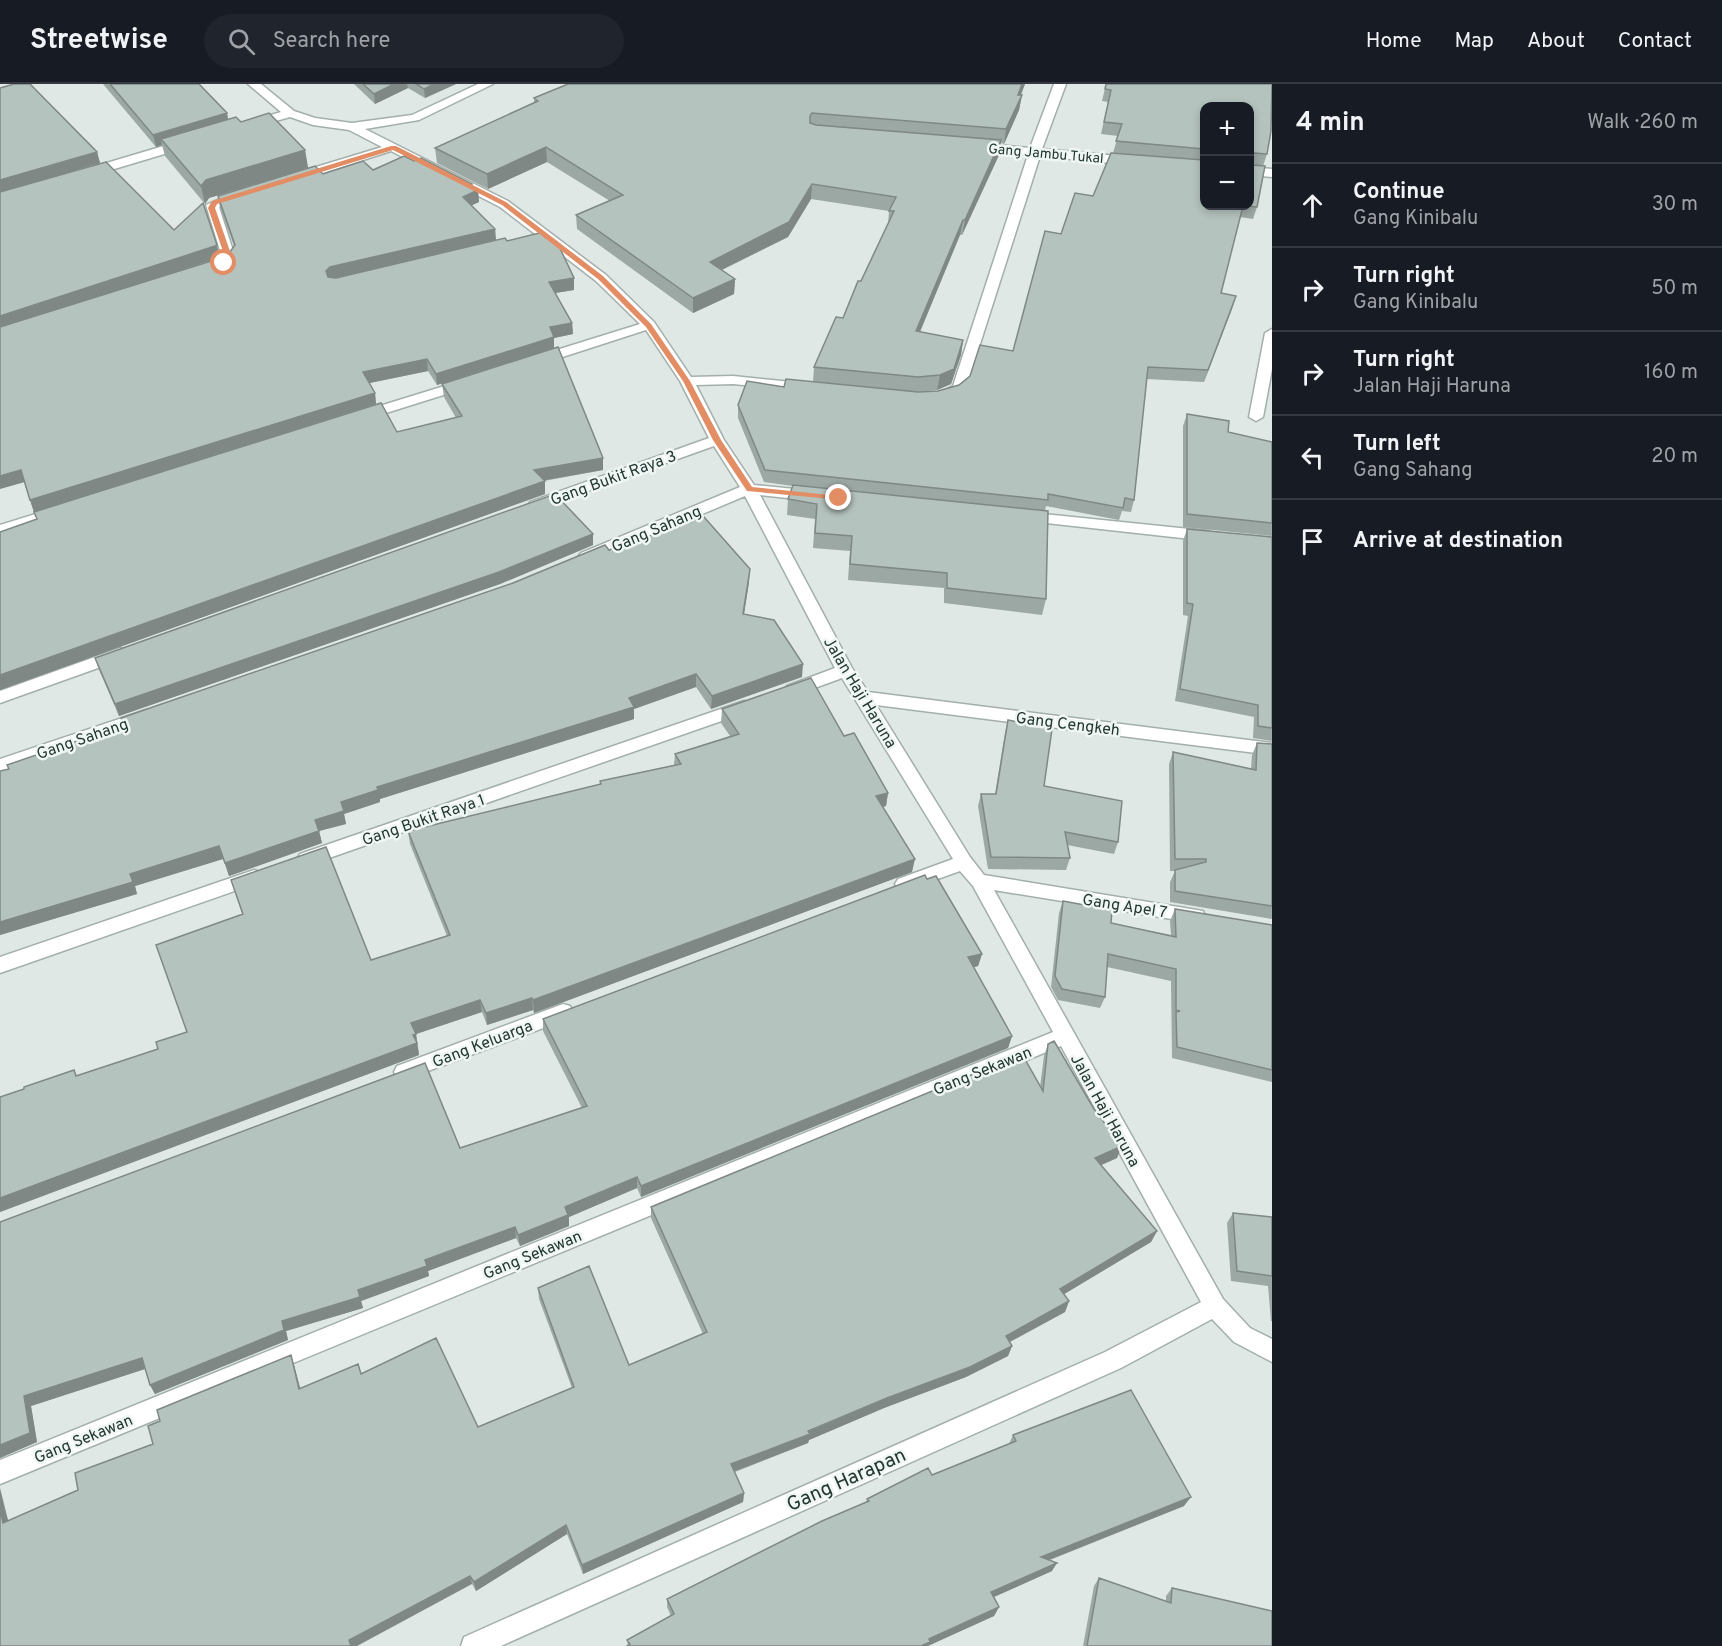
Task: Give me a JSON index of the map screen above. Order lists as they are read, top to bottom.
{
  "streets": {
    "street": [
      "Gang Jambu Tukal",
      "Gang Bukit Raya 3",
      "Gang Sahang",
      "Jalan Haji Haruna",
      "Gang Cengkeh",
      "Gang Bukit Raya 1",
      "Gang Apel 7",
      "Gang Keluarga",
      "Gang Sekawan",
      "Gang Harapan"
    ]
  },
  "crossings": [
    ["Gang Bukit Raya 3", "Jalan Haji Haruna"],
    ["Gang Sahang", "Jalan Haji Haruna"],
    ["Jalan Haji Haruna", "Gang Cengkeh"],
    ["Jalan Haji Haruna", "Gang Apel 7"],
    ["Jalan Haji Haruna", "Gang Sekawan"],
    ["Jalan Haji Haruna", "Gang Harapan"]
  ],
  "page": {
    "header": "Streetwise",
    "search": "Search here",
    "nav": [
      "Home",
      "Map",
      "About",
      "Contact"
    ],
    "heading": ["4 min", "Walk · 260 m"],
    "map_buttons": ["+", "−"],
    "list": [
      ["Continue", "Gang Kinibalu", "30 m"],
      ["Turn right", "Gang Kinibalu", "50 m"],
      ["Turn right", "Jalan Haji Haruna", "160 m"],
      ["Turn left", "Gang Sahang", "20 m"],
      "Arrive at destination"
    ]
  }
}
